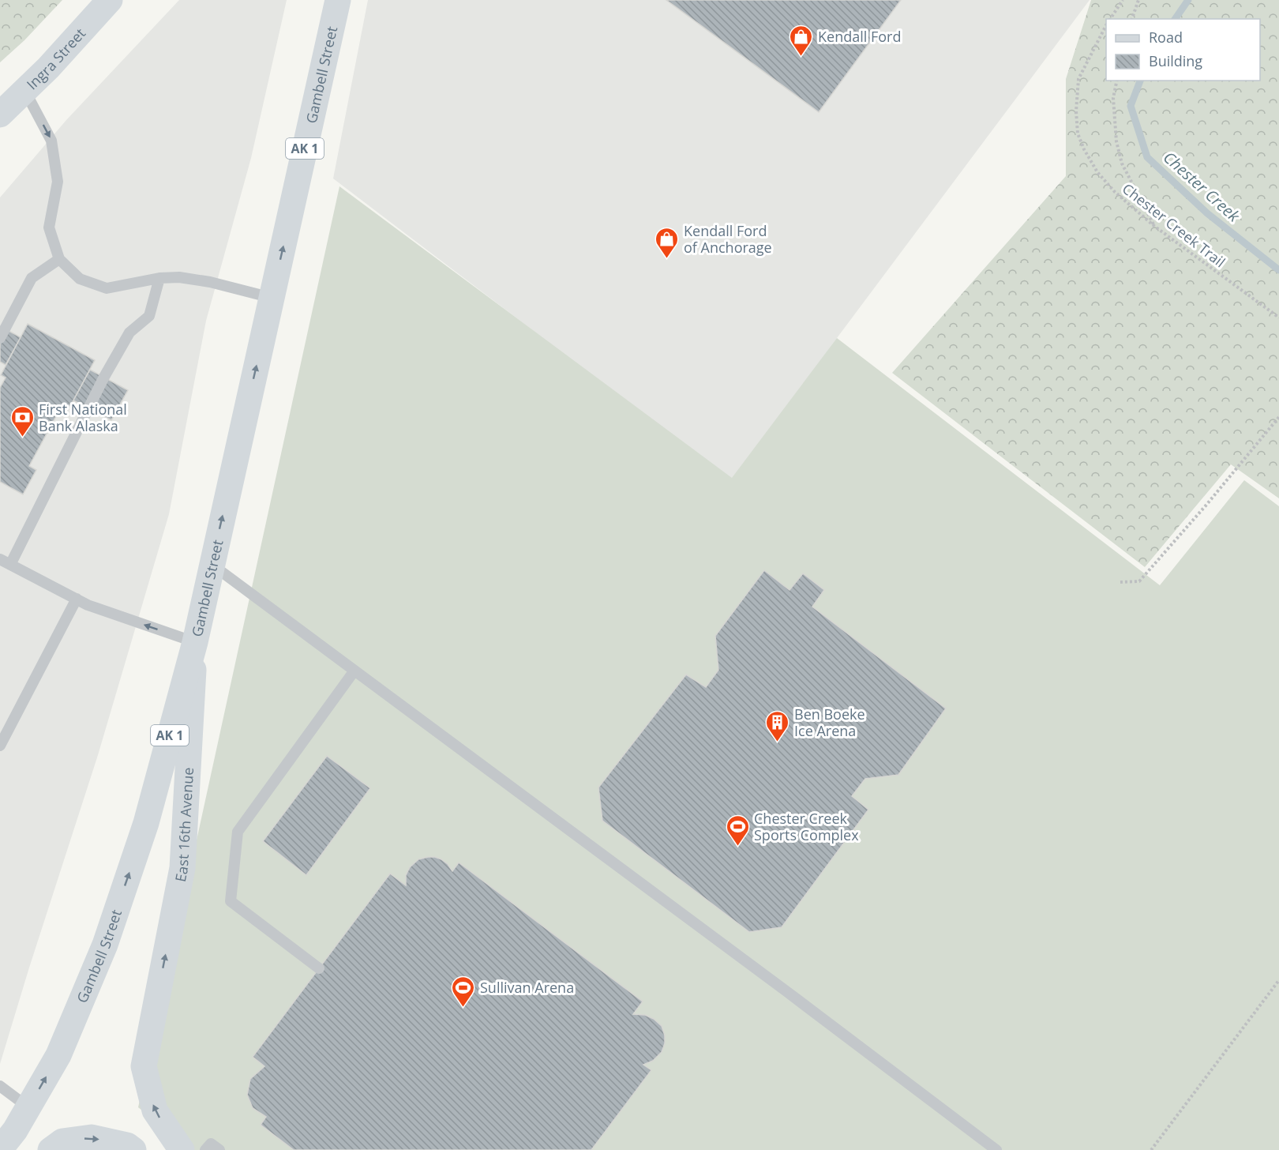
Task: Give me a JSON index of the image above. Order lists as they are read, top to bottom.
{
  "streets": {
    "main road": [
      "Ingra Street",
      "Gambell Street",
      "AK 1",
      "East 16th Avenue"
    ],
    "path": ["Chester Creek Trail"]
  },
  "crossings": [
    ["Gambell Street", "East 16th Avenue"]
  ],
  "one_way": ["Gambell Street", "East 16th Avenue"],
  "water": ["Chester Creek"],
  "places": {
    "shop": ["Kendall Ford", "Kendall Ford of Anchorage"],
    "bank": ["First National Bank Alaska"],
    "building": ["Ben Boeke Ice Arena"],
    "sports": ["Chester Creek Sports Complex", "Sullivan Arena"]
  },
  "legend": ["Road", "Building"]
}
